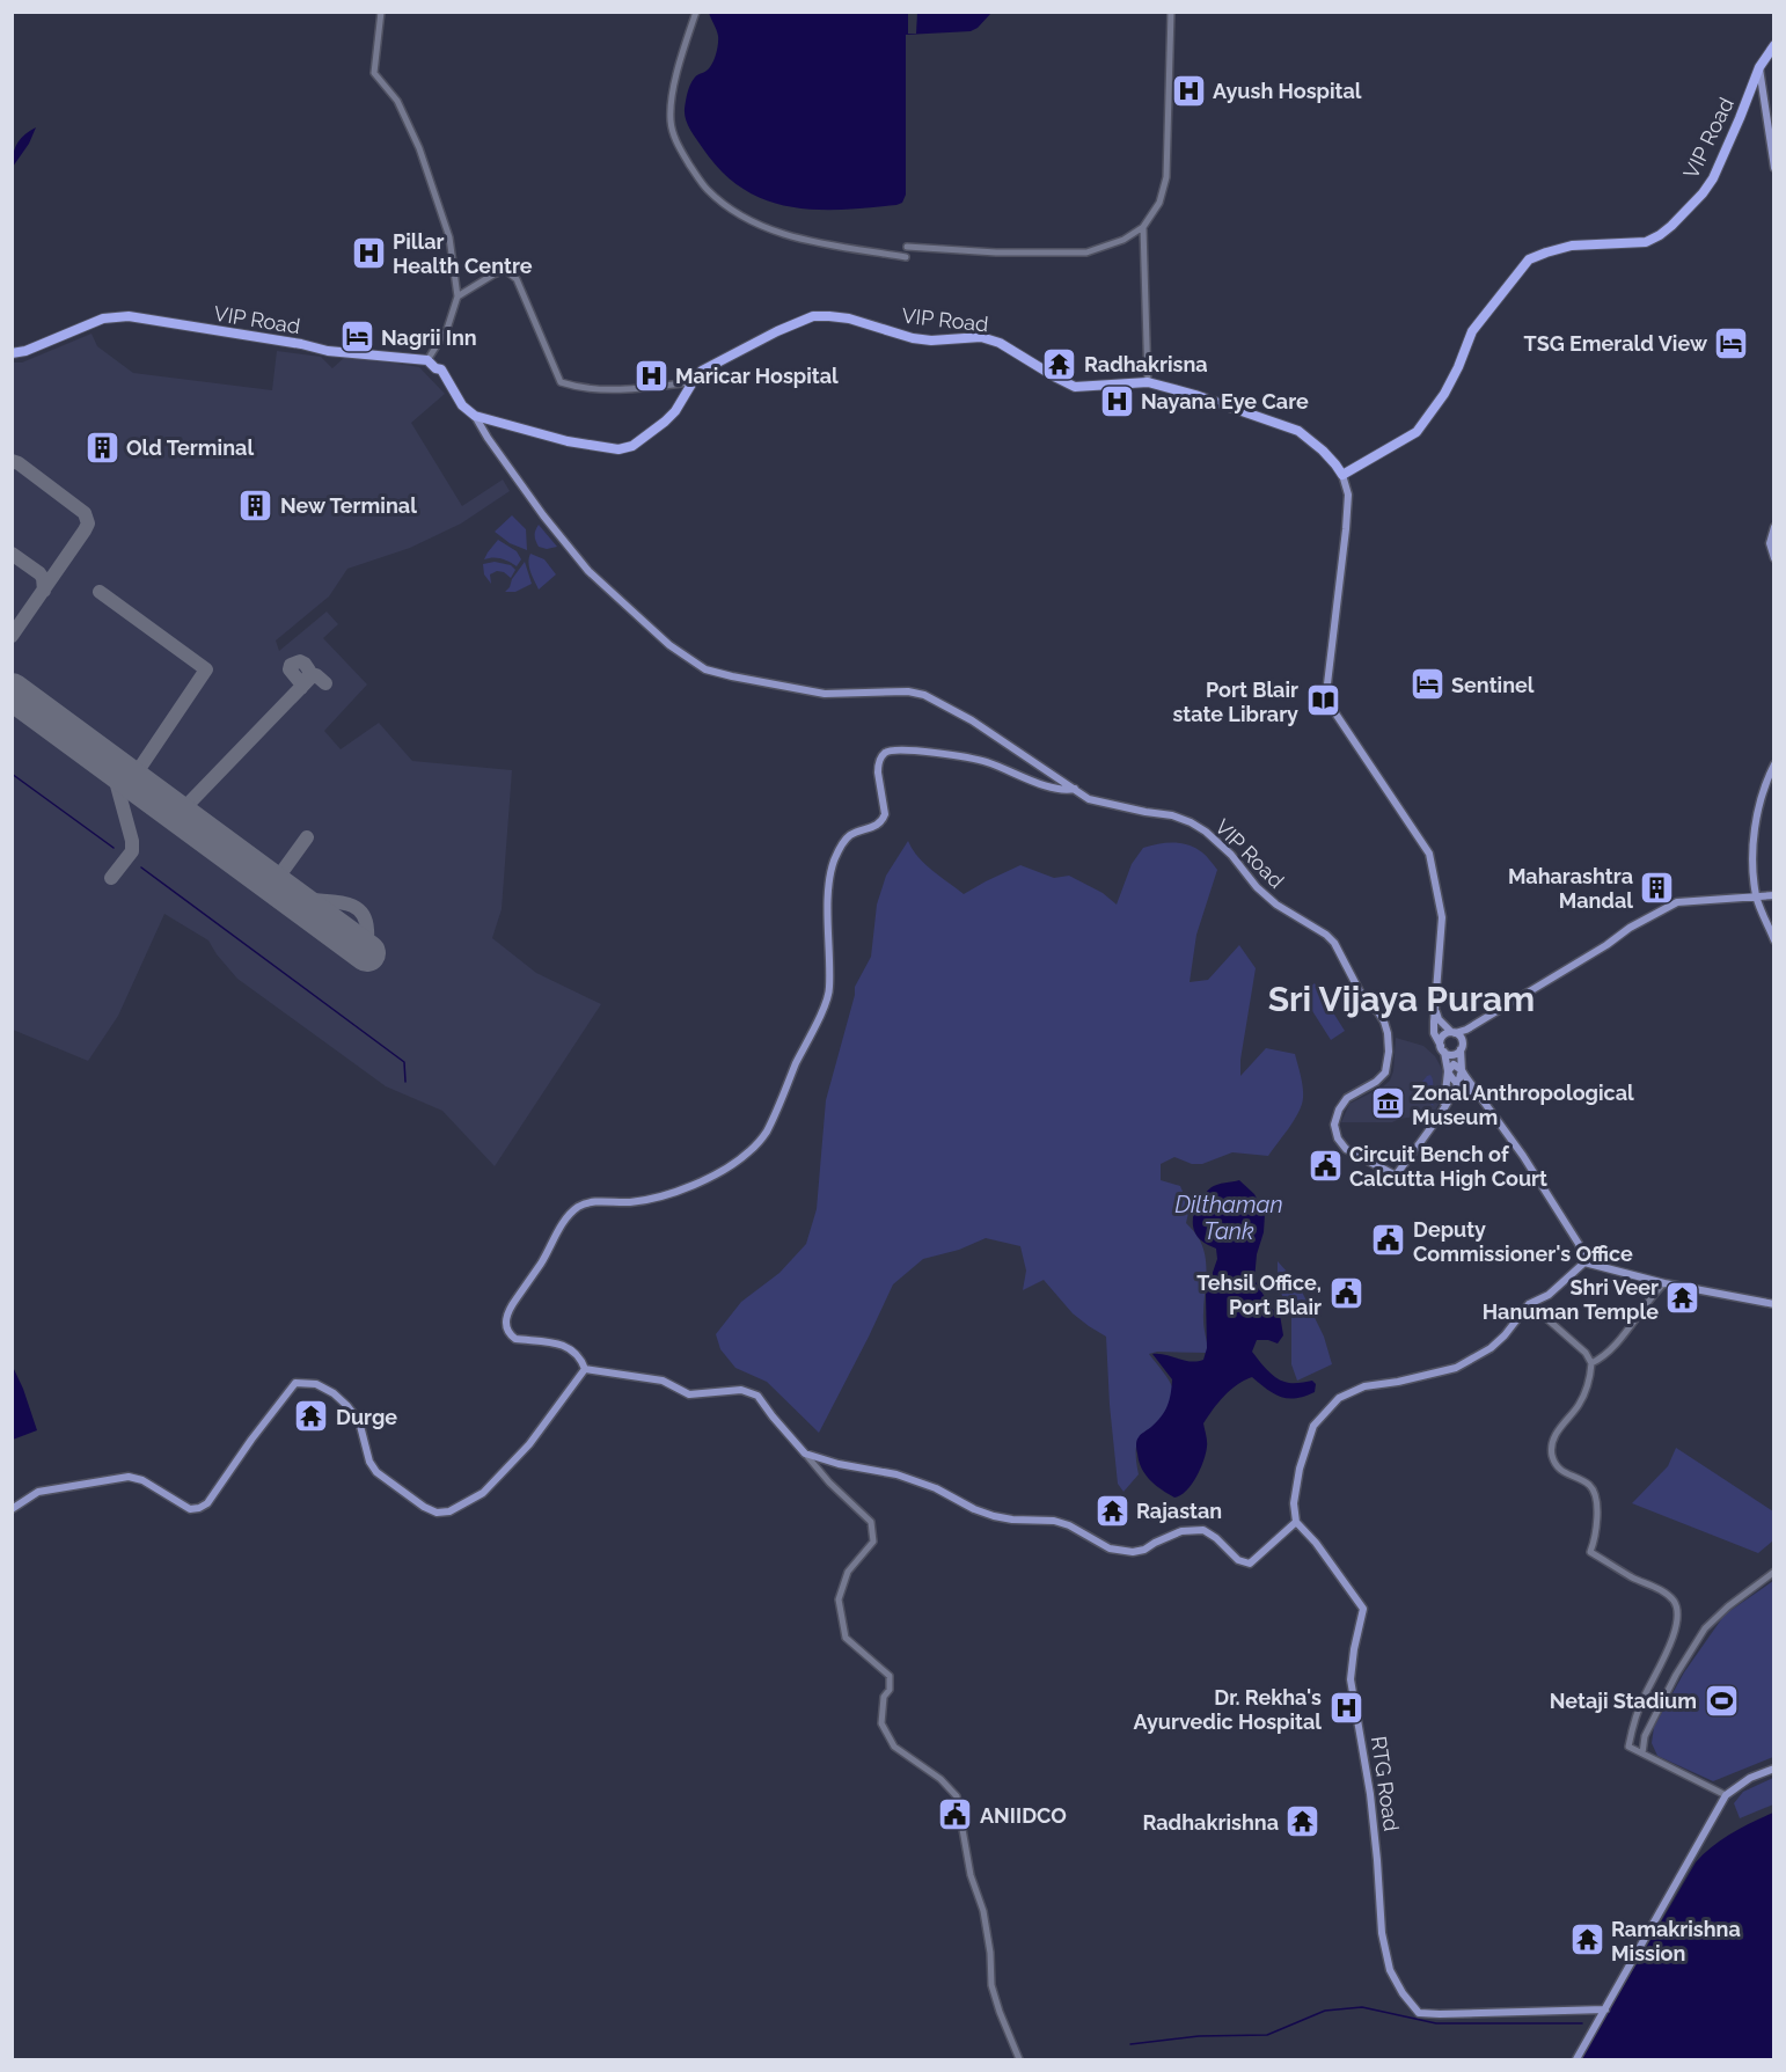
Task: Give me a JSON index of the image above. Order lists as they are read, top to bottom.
{
  "streets": {
    "highway": ["VIP Road"],
    "main road": ["RTG Road"]
  },
  "districts": ["Sri Vijaya Puram"],
  "water": ["Dilthaman Tank"],
  "places": {
    "hospital": [
      "Ayush Hospital",
      "Pillar Health Centre",
      "Maricar Hospital",
      "Nayana Eye Care",
      "Dr. Rekha's Ayurvedic Hospital"
    ],
    "hotel": ["Nagrii Inn", "TSG Emerald View", "Sentinel"],
    "temple": [
      "Radhakrisna",
      "Shri Veer Hanuman Temple",
      "Durge",
      "Rajastan",
      "Radhakrishna",
      "Ramakrishna Mission"
    ],
    "building": ["Old Terminal", "New Terminal", "Maharashtra Mandal"],
    "library": ["Port Blair state Library"],
    "museum": ["Zonal Anthropological Museum"],
    "public building": [
      "Circuit Bench of Calcutta High Court",
      "Deputy Commissioner's Office",
      "Tehsil Office, Port Blair",
      "ANIIDCO"
    ],
    "sports": ["Netaji Stadium"]
  }
}
